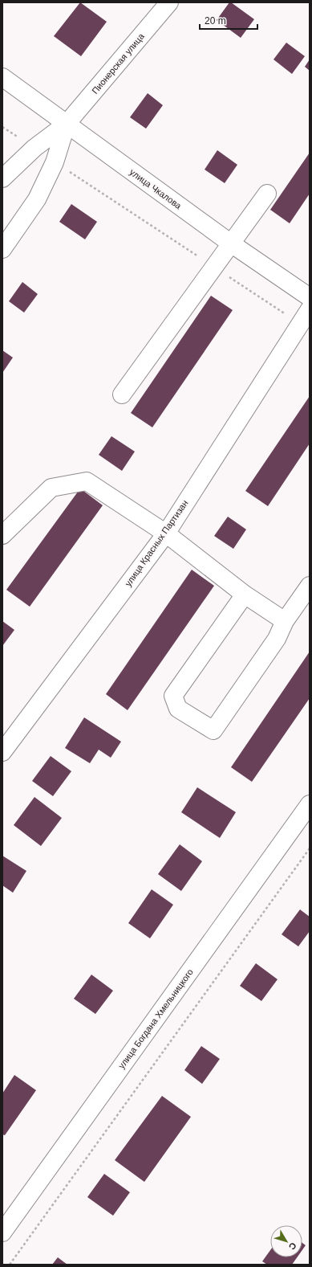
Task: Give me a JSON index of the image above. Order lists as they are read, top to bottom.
{
  "streets": {
    "street": [
      "Пионерская улица",
      "улица Чкалова",
      "улица Красных Партизан",
      "улица Богдана Хмельницкого"
    ]
  },
  "crossings": [
    ["Пионерская улица", "улица Чкалова"]
  ],
  "scale_bar": "20 m",
  "north": "bottom right"
}
